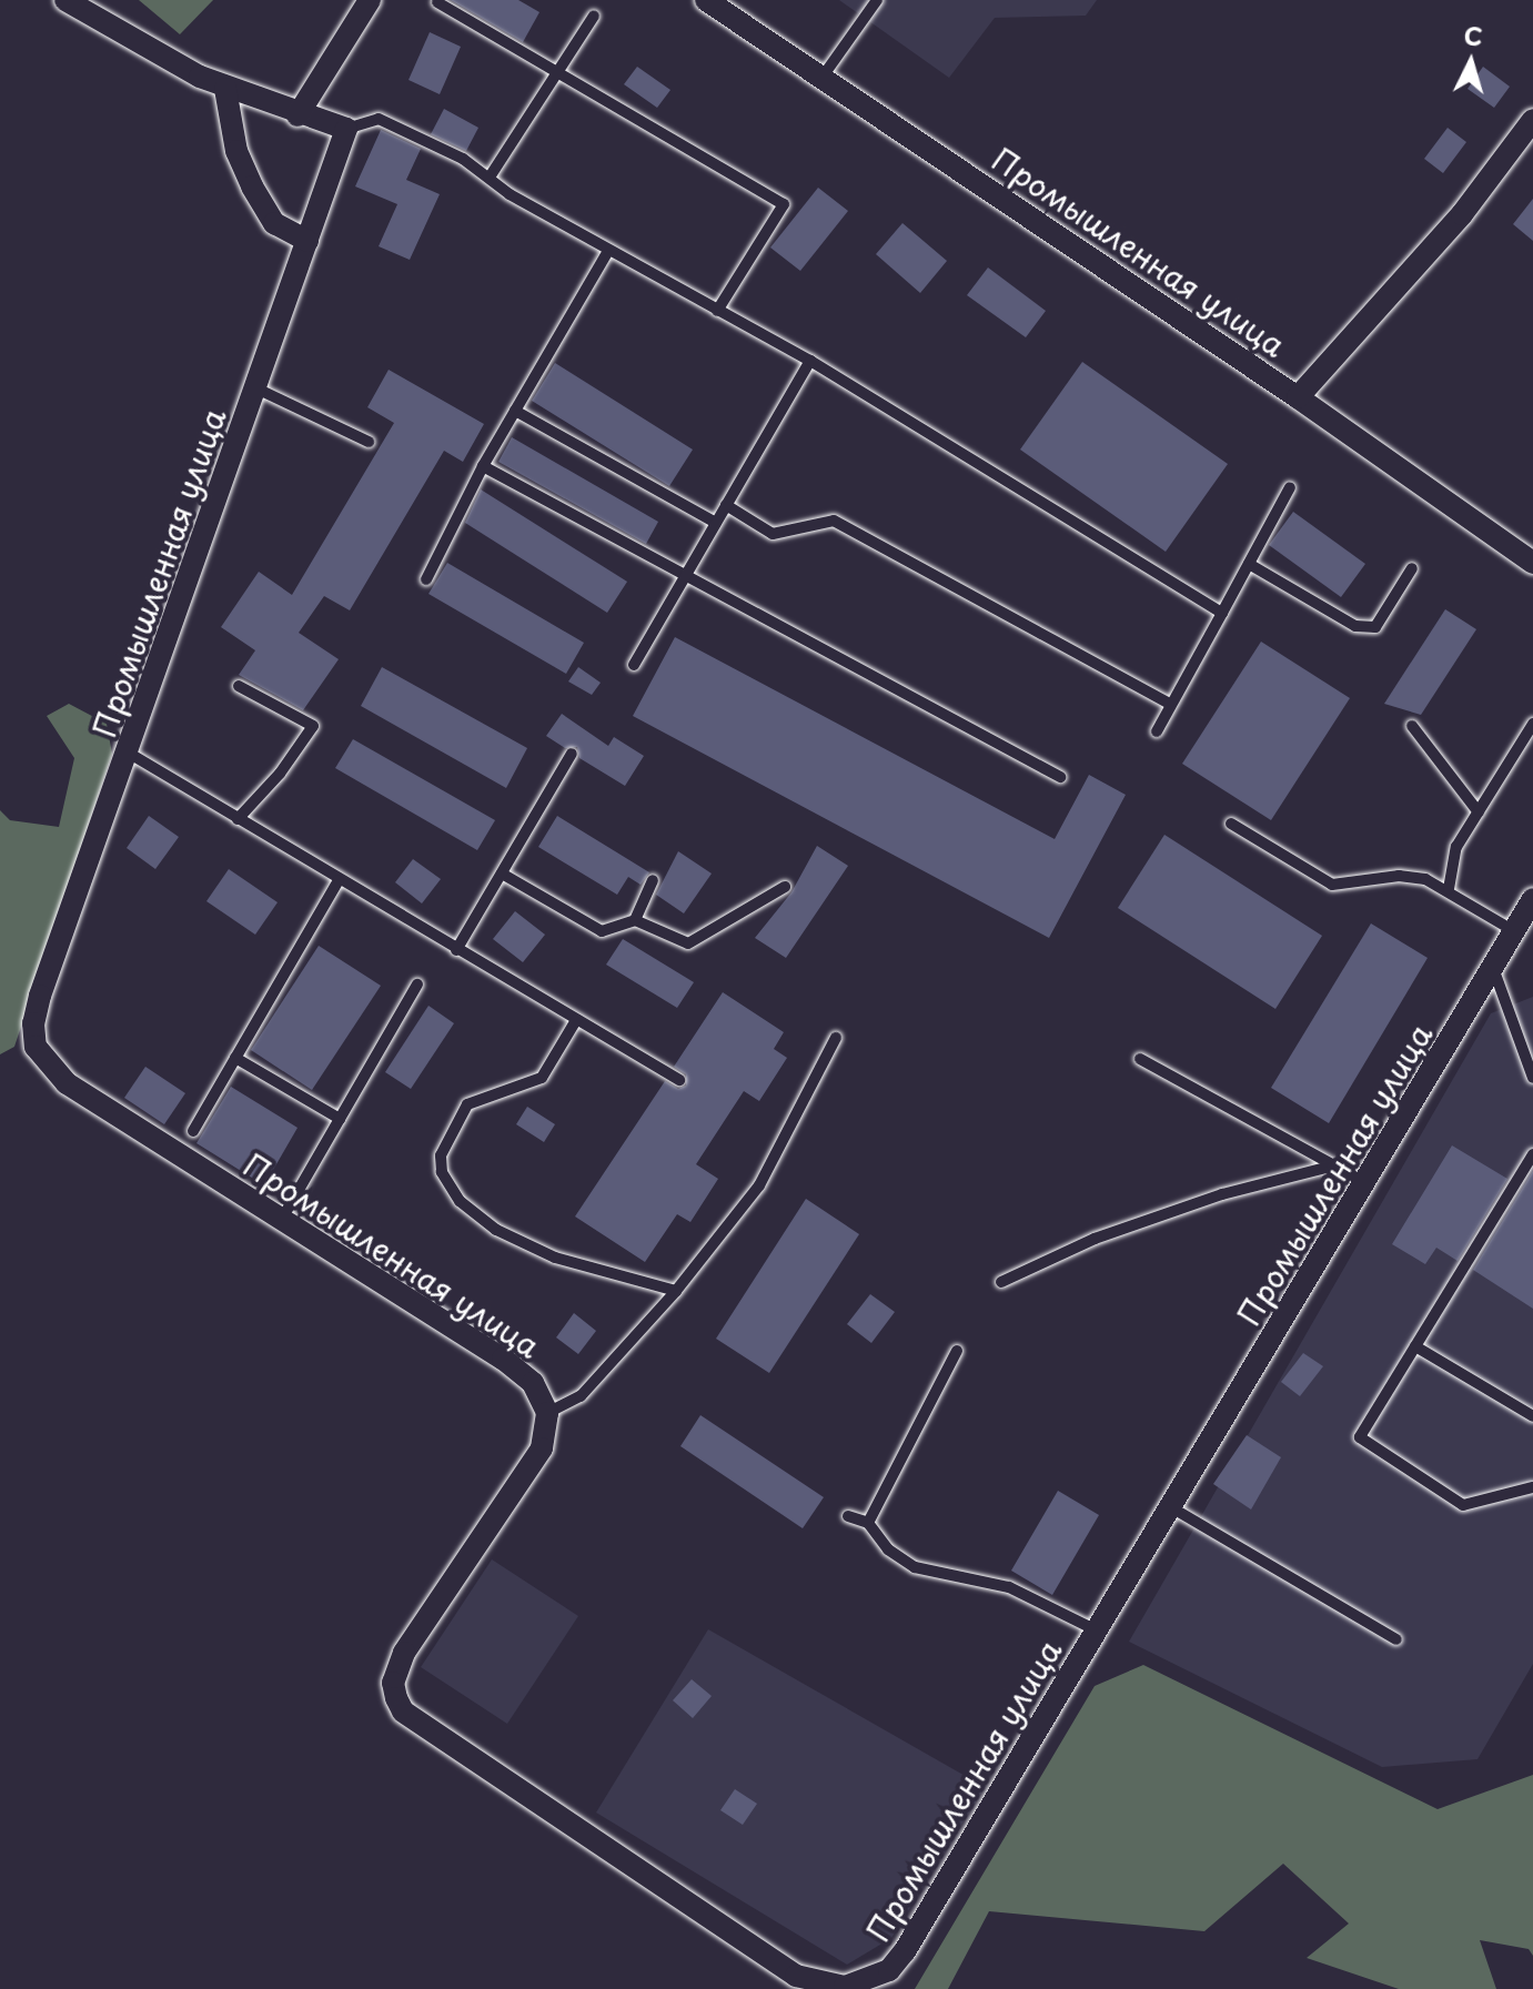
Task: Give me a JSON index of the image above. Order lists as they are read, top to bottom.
{
  "streets": {
    "street": ["Промышленная улица"]
  },
  "north": "top"
}
